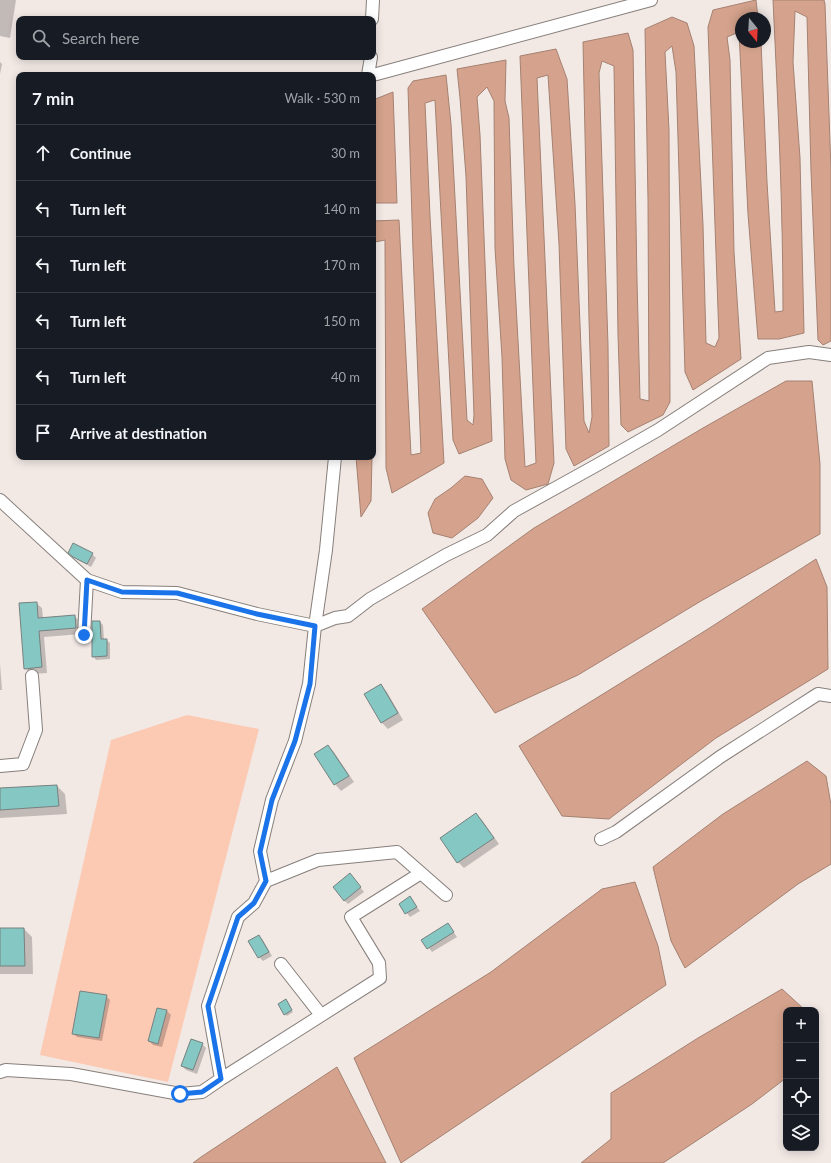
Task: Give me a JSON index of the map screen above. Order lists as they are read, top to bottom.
{
  "north": "bottom",
  "page": {
    "search": "Search here",
    "heading": ["7 min", "Walk · 530 m"],
    "list": [
      ["Continue", "30 m"],
      ["Turn left", "140 m"],
      ["Turn left", "170 m"],
      ["Turn left", "150 m"],
      ["Turn left", "40 m"],
      "Arrive at destination"
    ],
    "map_buttons": ["+", "−"]
  }
}
